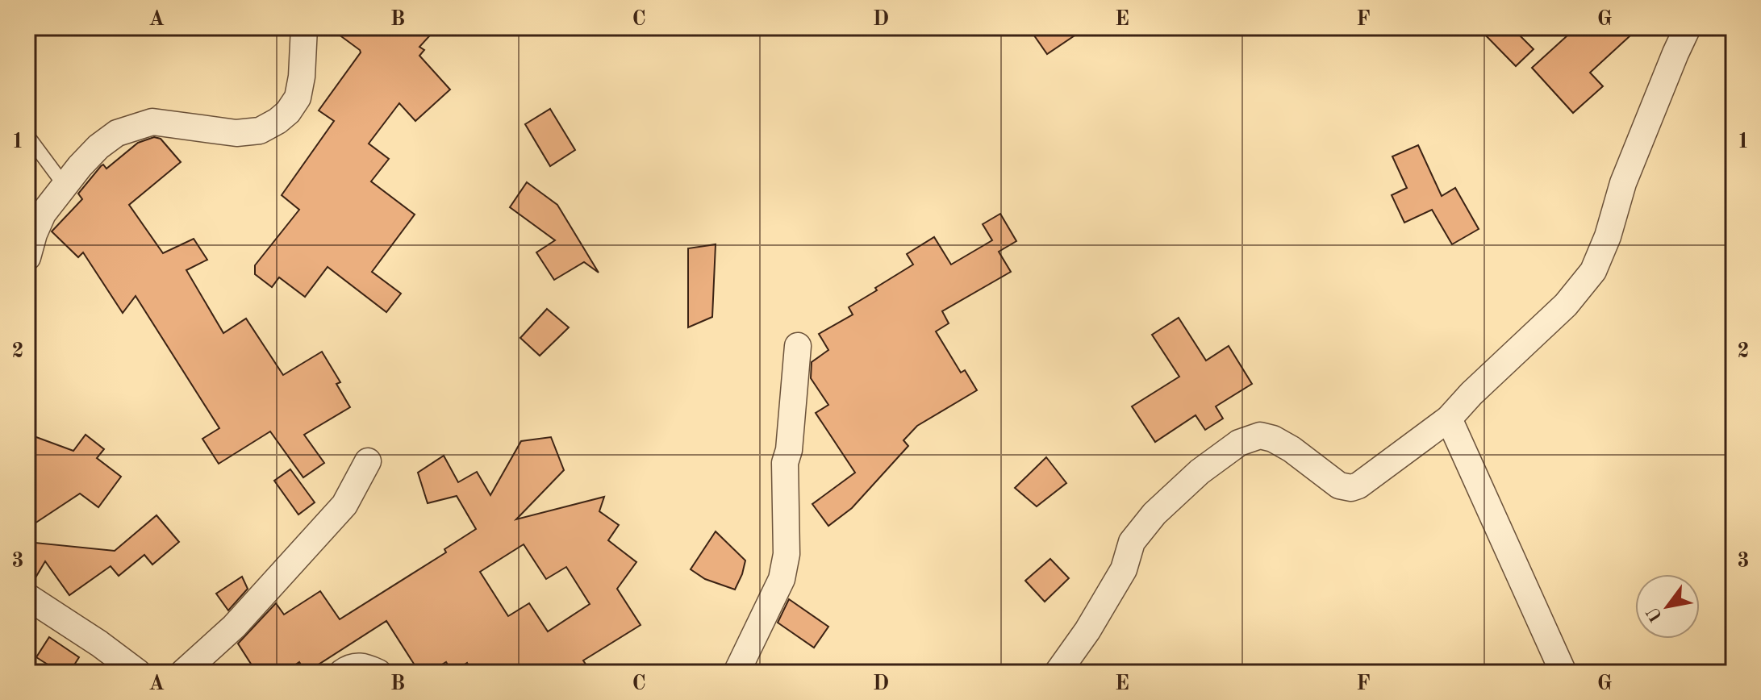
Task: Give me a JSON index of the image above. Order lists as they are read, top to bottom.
{
  "north": "bottom left",
  "grid": {
    "columns": [
      "A",
      "B",
      "C",
      "D",
      "E",
      "F",
      "G"
    ],
    "rows": ["1", "2", "3"]
  }
}
